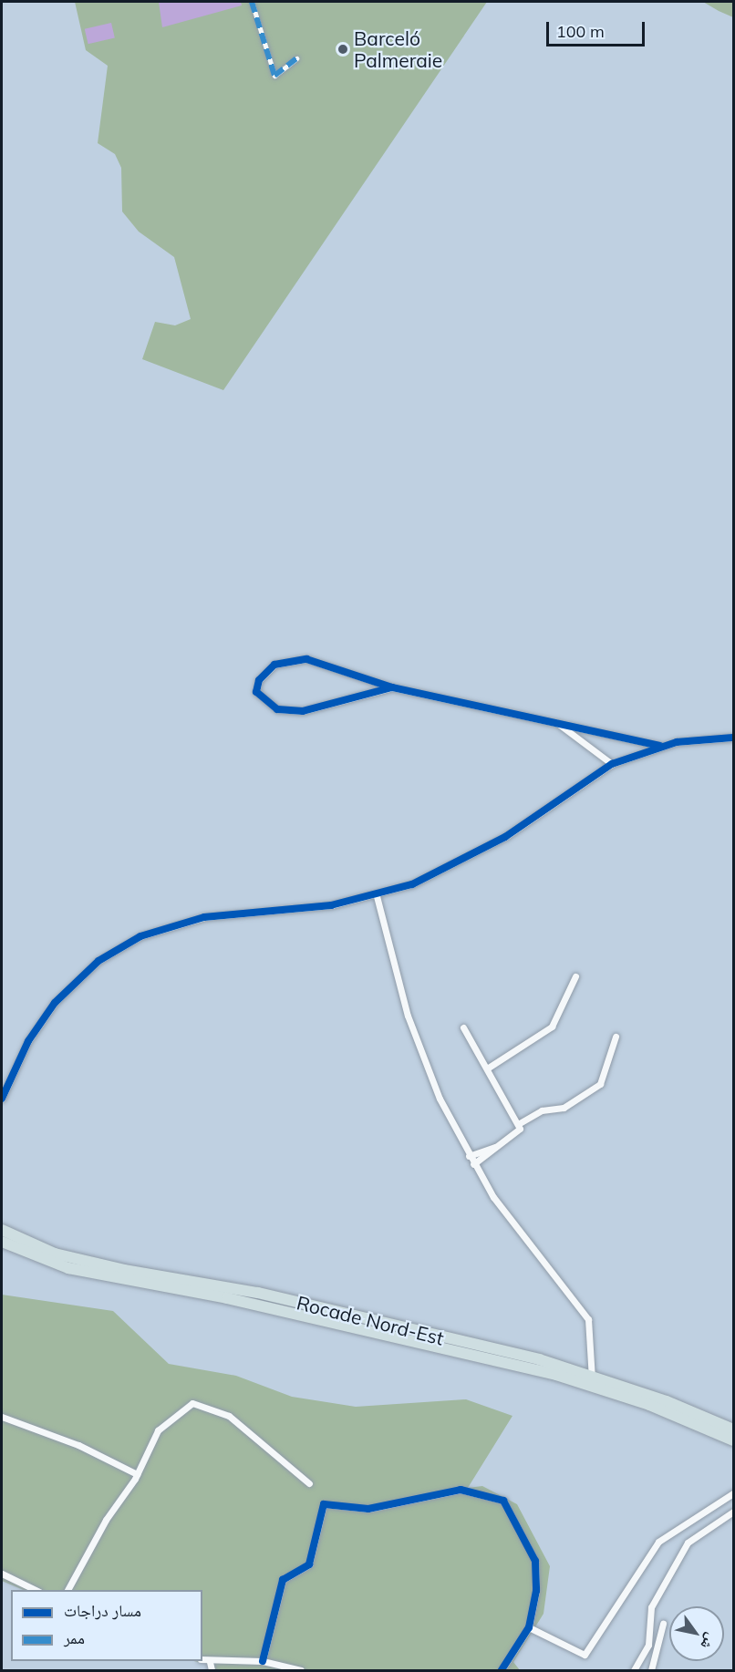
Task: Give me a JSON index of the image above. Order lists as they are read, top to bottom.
{
  "streets": {
    "highway": ["Rocade Nord-Est"]
  },
  "places": ["Barceló Palmeraie"],
  "legend": ["مسار دراجات", "ممر"],
  "scale_bar": "100 m",
  "north": "bottom right"
}
